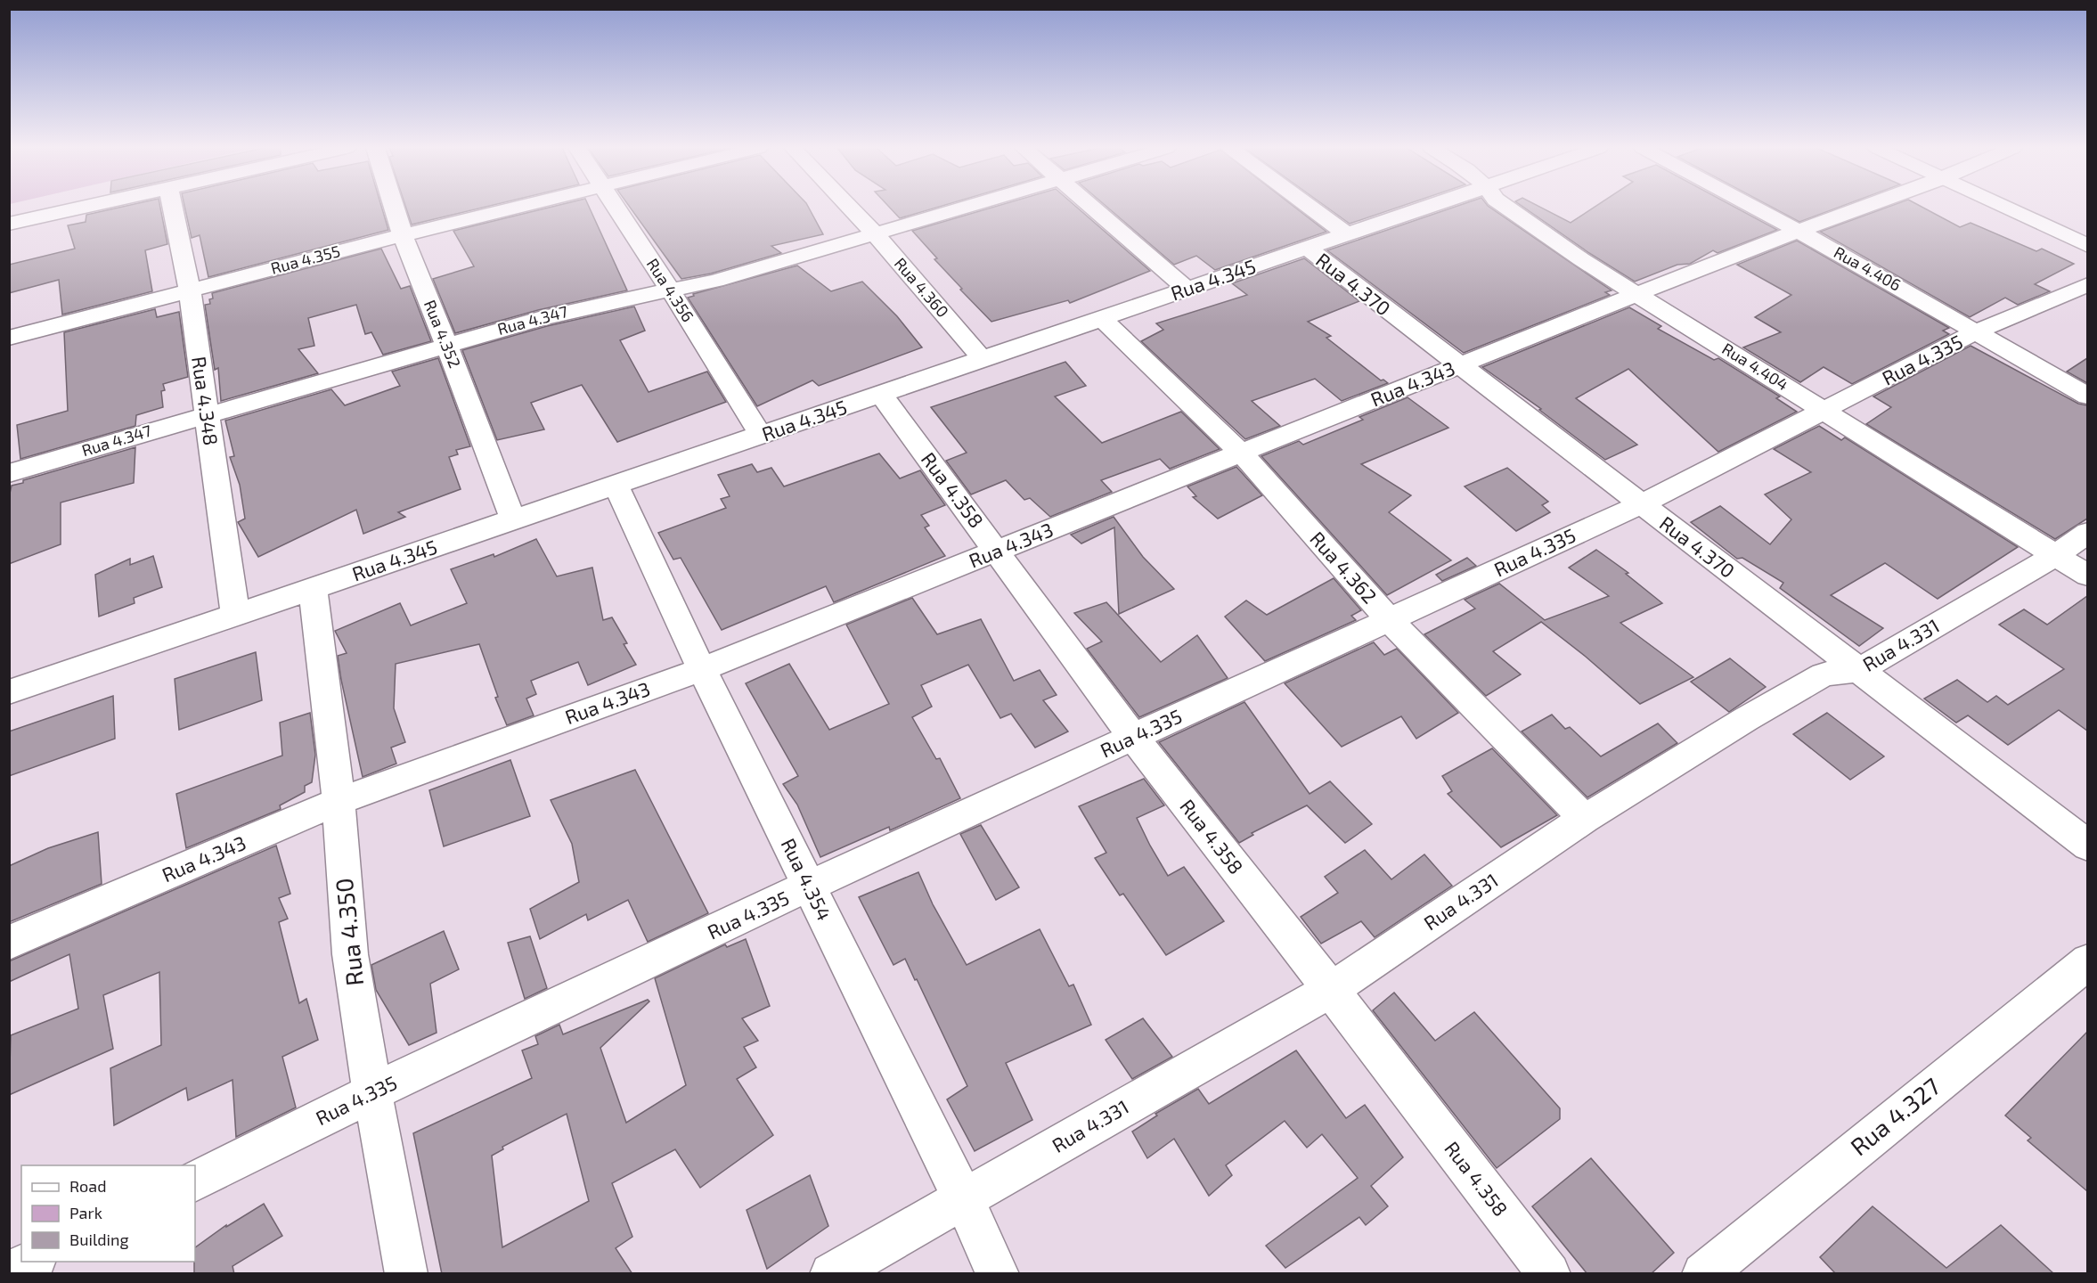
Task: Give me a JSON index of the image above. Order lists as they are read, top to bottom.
{
  "streets": {
    "street": [
      "Rua 4.355",
      "Rua 4.406",
      "Rua 4.345",
      "Rua 4.370",
      "Rua 4.360",
      "Rua 4.356",
      "Rua 4.347",
      "Rua 4.352",
      "Rua 4.335",
      "Rua 4.404",
      "Rua 4.343",
      "Rua 4.348",
      "Rua 4.358",
      "Rua 4.362",
      "Rua 4.331",
      "Rua 4.354",
      "Rua 4.350",
      "Rua 4.327"
    ]
  },
  "crossings": [
    ["Rua 4.355", "Rua 4.352"],
    ["Rua 4.355", "Rua 4.348"],
    ["Rua 4.406", "Rua 4.335"],
    ["Rua 4.406", "Rua 4.343"],
    ["Rua 4.345", "Rua 4.370"],
    ["Rua 4.345", "Rua 4.360"],
    ["Rua 4.345", "Rua 4.356"],
    ["Rua 4.345", "Rua 4.352"],
    ["Rua 4.345", "Rua 4.348"],
    ["Rua 4.345", "Rua 4.358"],
    ["Rua 4.345", "Rua 4.362"],
    ["Rua 4.345", "Rua 4.354"],
    ["Rua 4.345", "Rua 4.350"],
    ["Rua 4.370", "Rua 4.335"],
    ["Rua 4.370", "Rua 4.343"],
    ["Rua 4.370", "Rua 4.331"],
    ["Rua 4.360", "Rua 4.347"],
    ["Rua 4.356", "Rua 4.347"],
    ["Rua 4.347", "Rua 4.352"],
    ["Rua 4.347", "Rua 4.348"],
    ["Rua 4.335", "Rua 4.404"],
    ["Rua 4.335", "Rua 4.358"],
    ["Rua 4.335", "Rua 4.362"],
    ["Rua 4.335", "Rua 4.354"],
    ["Rua 4.335", "Rua 4.350"],
    ["Rua 4.404", "Rua 4.343"],
    ["Rua 4.404", "Rua 4.331"],
    ["Rua 4.343", "Rua 4.358"],
    ["Rua 4.343", "Rua 4.362"],
    ["Rua 4.343", "Rua 4.354"],
    ["Rua 4.343", "Rua 4.350"],
    ["Rua 4.358", "Rua 4.331"],
    ["Rua 4.362", "Rua 4.331"],
    ["Rua 4.331", "Rua 4.354"]
  ],
  "legend": ["Road", "Park", "Building"]
}
